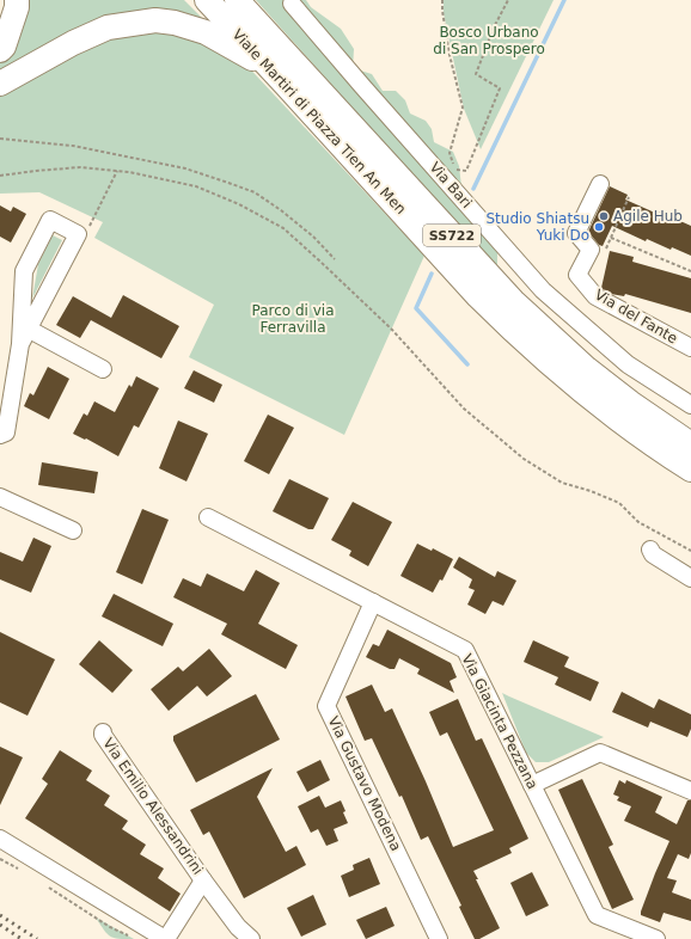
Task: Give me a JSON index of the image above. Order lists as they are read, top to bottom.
{
  "streets": {
    "highway": ["Viale Martiri di Piazza Tien An Men", "SS722"],
    "street": [
      "Via Bari",
      "Via del Fante",
      "Via Giacinta Pezzana",
      "Via Gustavo Modena",
      "Via Emilio Alessandrini"
    ]
  },
  "crossings": [
    ["Via Giacinta Pezzana", "Via Gustavo Modena"]
  ],
  "parks": ["Bosco Urbano di San Prospero", "Parco di via Ferravilla"],
  "places": ["Agile Hub", "Studio Shiatsu Yuki Do"]
}
